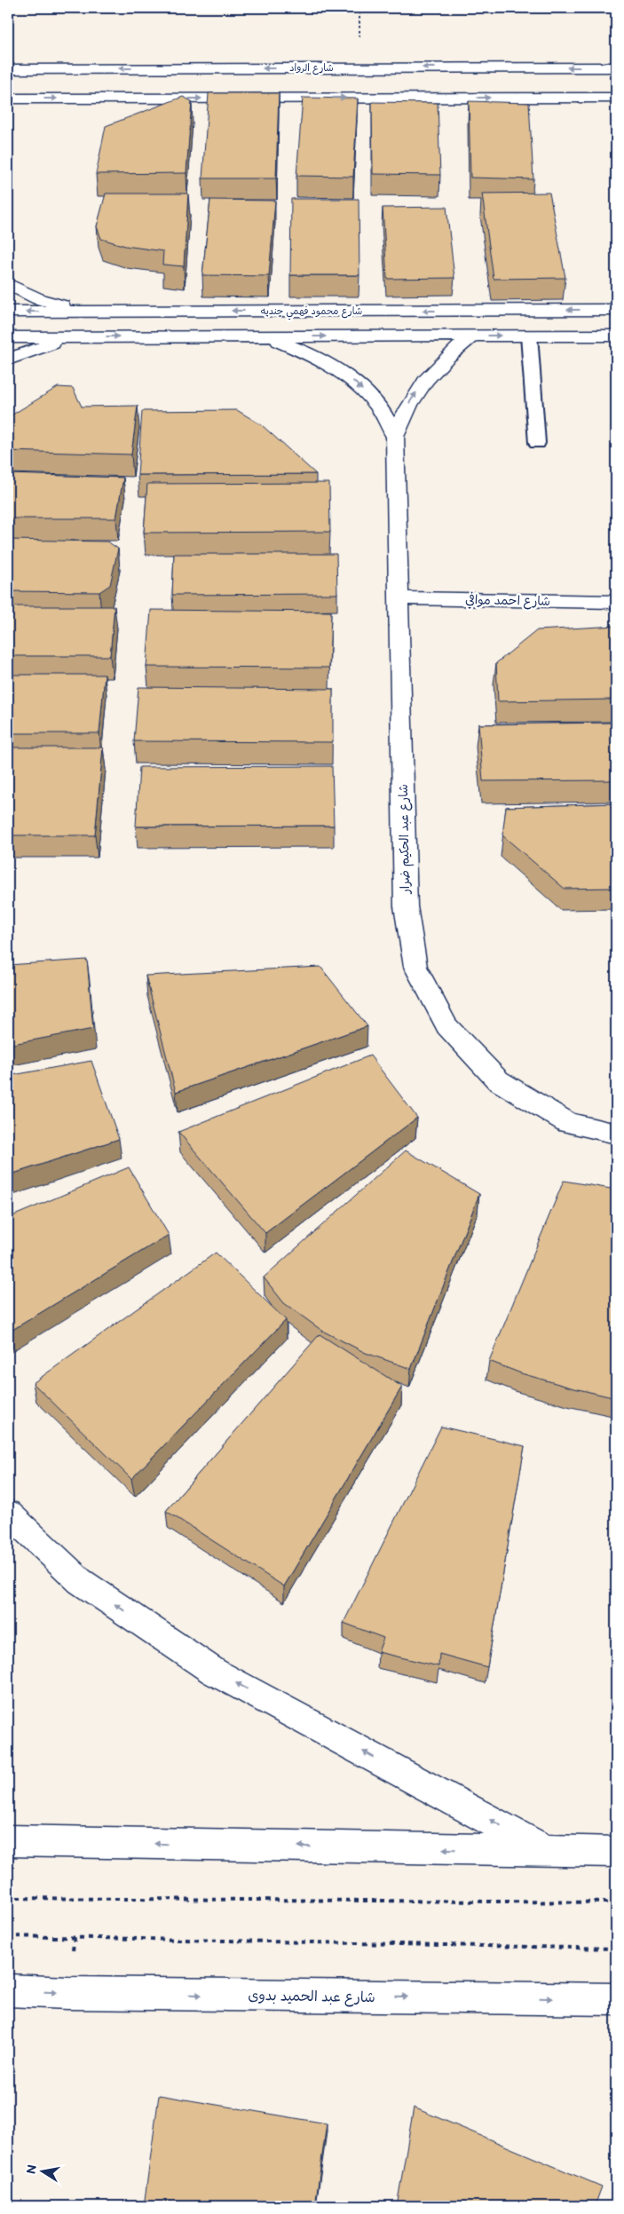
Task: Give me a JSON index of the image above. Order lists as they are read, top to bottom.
{
  "streets": {
    "street": [
      "شارع الرواد",
      "شارع محمود فهمي جنديه",
      "شارع احمد موافي",
      "شارع عبد الحكيم ضرار",
      "شارع عبد الحميد بدوى"
    ]
  },
  "crossings": [
    ["شارع احمد موافي", "شارع عبد الحكيم ضرار"]
  ],
  "north": "left"
}
